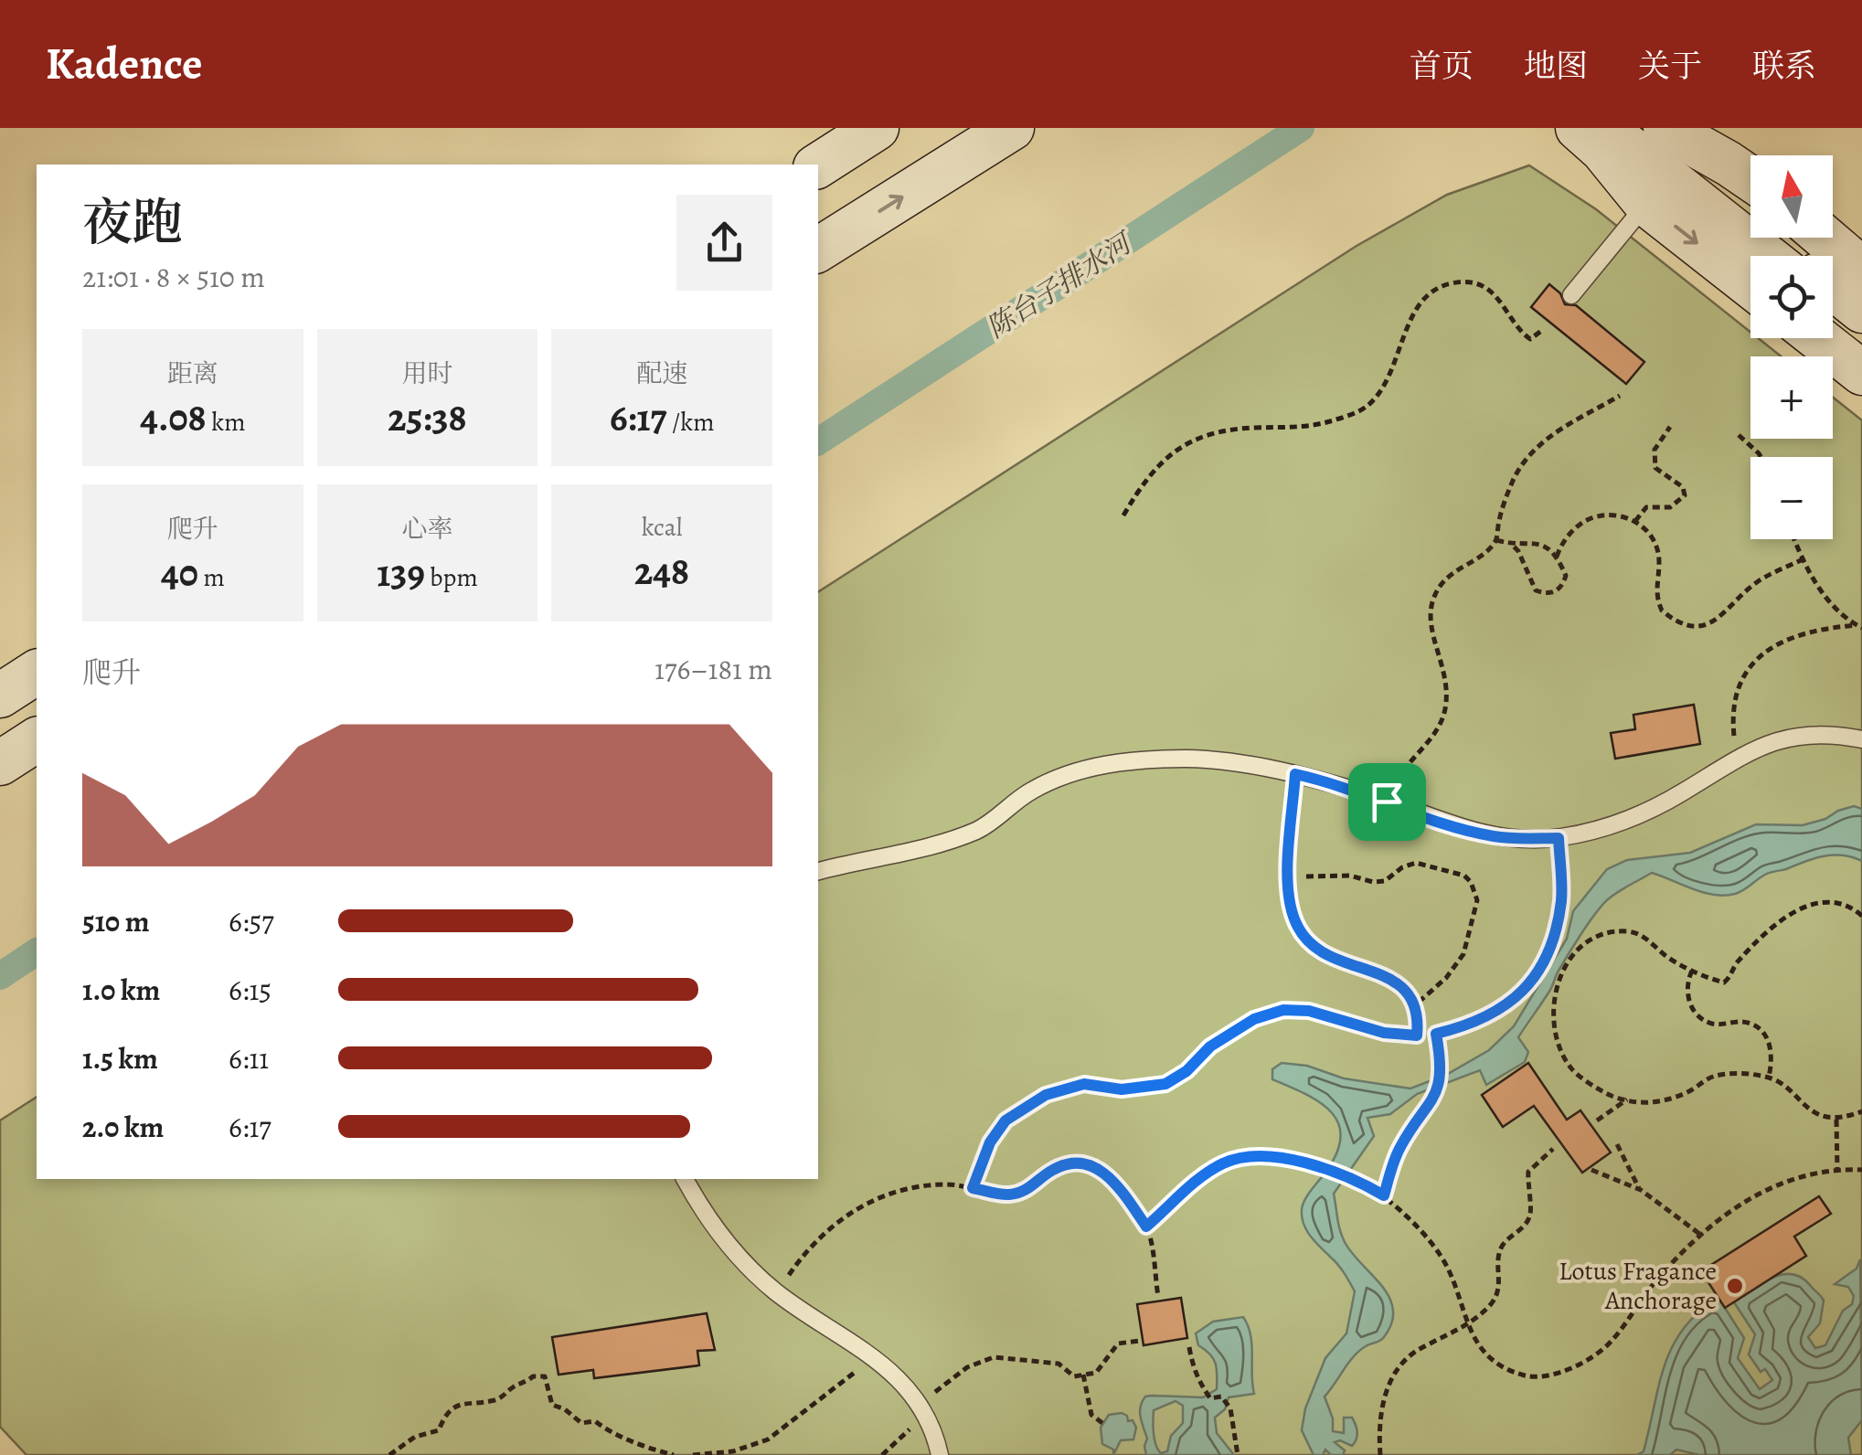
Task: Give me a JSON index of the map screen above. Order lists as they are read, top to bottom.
{
  "water": ["陈台子排水河"],
  "places": ["Lotus Fragance Anchorage"],
  "north": "top",
  "page": {
    "header": "Kadence",
    "nav": [
      "首页",
      "地图",
      "关于",
      "联系"
    ],
    "map_buttons": ["+", "−"],
    "heading": ["夜跑", "21:01 · 8 × 510 m"],
    "stats": [
      ["距离", "4.08 km"],
      ["用时", "25:38"],
      ["配速", "6:17 /km"],
      ["爬升", "40 m"],
      ["心率", "139 bpm"],
      ["kcal", "248"]
    ],
    "chart": ["爬升", "176–181 m"],
    "list": [
      {
        "name": "510 m",
        "note": "6:57"
      },
      {
        "name": "1.0 km",
        "note": "6:15"
      },
      {
        "name": "1.5 km",
        "note": "6:11"
      },
      {
        "name": "2.0 km",
        "note": "6:17"
      }
    ]
  }
}
